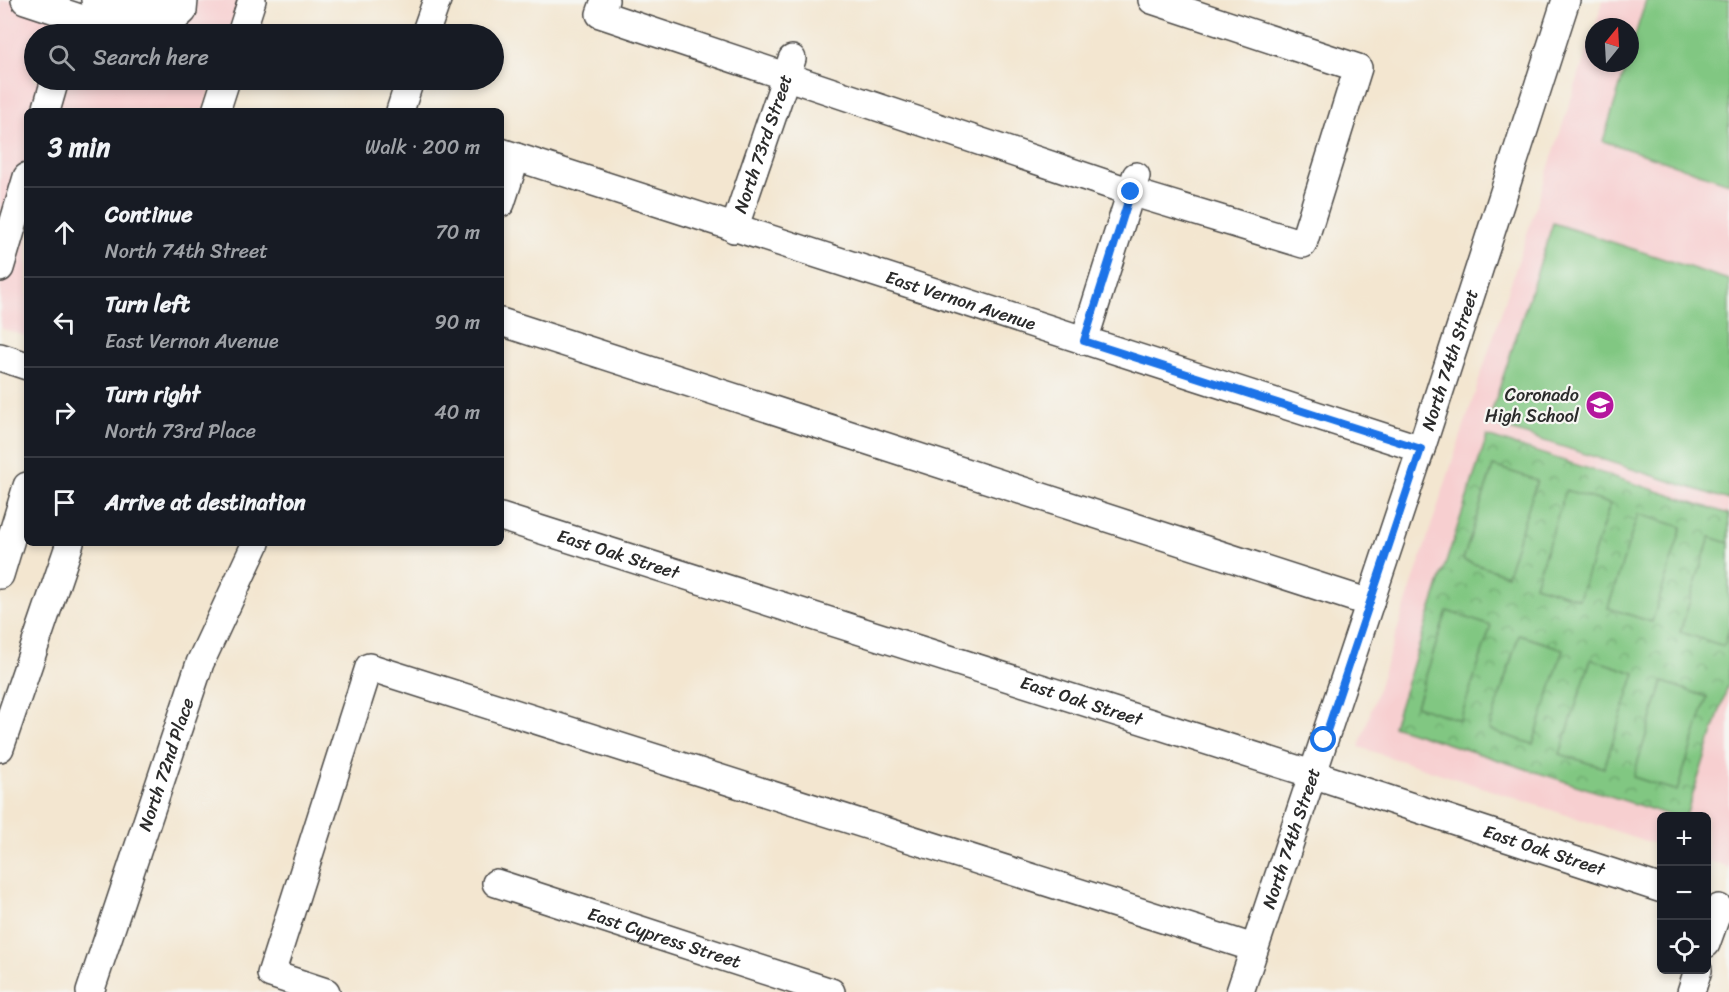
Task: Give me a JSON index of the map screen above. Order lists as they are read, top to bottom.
{
  "streets": {
    "street": [
      "North 73rd Street",
      "East Vernon Avenue",
      "North 74th Street",
      "East Oak Street",
      "North 72nd Place",
      "East Cypress Street"
    ]
  },
  "crossings": [
    ["North 73rd Street", "East Vernon Avenue"],
    ["East Vernon Avenue", "North 74th Street"],
    ["North 74th Street", "East Oak Street"]
  ],
  "places": {
    "school or university": ["Coronado High School"]
  },
  "north": "top",
  "page": {
    "search": "Search here",
    "heading": ["3 min", "Walk · 200 m"],
    "list": [
      ["Continue", "North 74th Street", "70 m"],
      ["Turn left", "East Vernon Avenue", "90 m"],
      ["Turn right", "North 73rd Place", "40 m"],
      "Arrive at destination"
    ],
    "map_buttons": ["+", "−"]
  }
}
